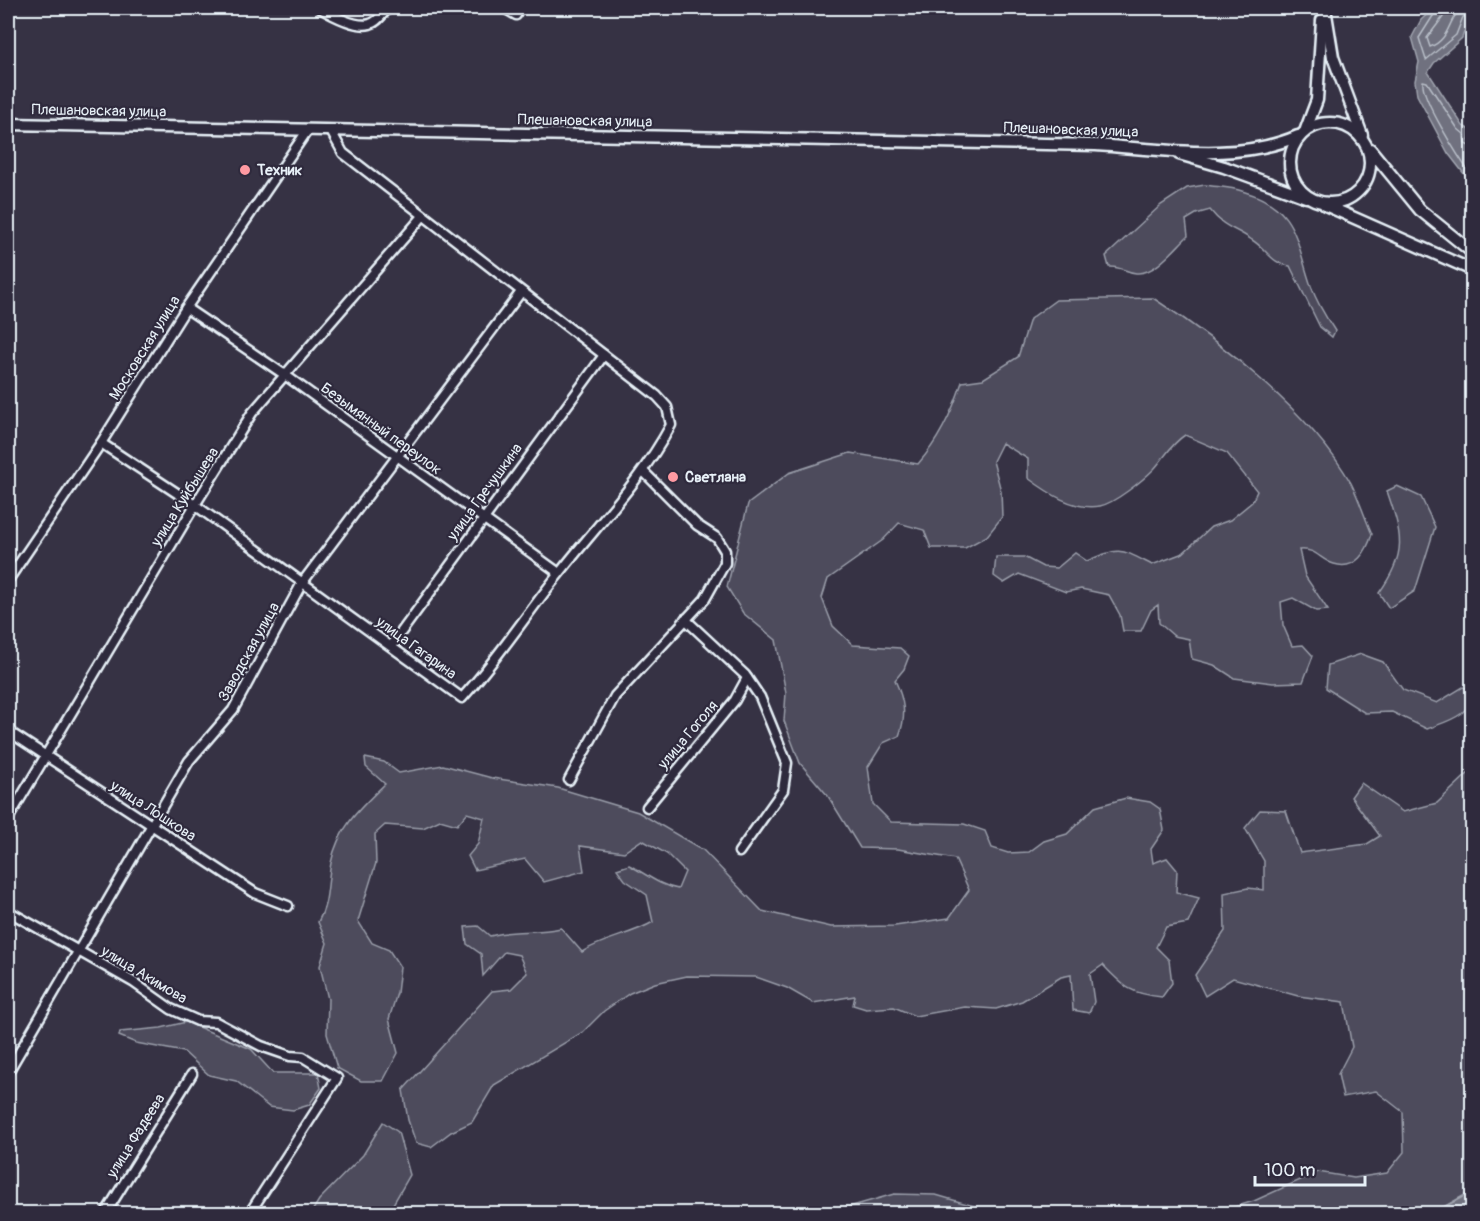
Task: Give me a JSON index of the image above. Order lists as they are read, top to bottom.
{
  "streets": {
    "main road": ["Плешановская улица"],
    "street": [
      "Московская улица",
      "Безымянный переулок",
      "улица Гречушкина",
      "улица Куйбышева",
      "улица Гагарина",
      "Заводская улица",
      "улица Гоголя",
      "улица Лошкова",
      "улица Акимова",
      "улица Фадеева"
    ]
  },
  "crossings": [
    ["Плешановская улица", "Московская улица"],
    ["Московская улица", "Безымянный переулок"],
    ["Московская улица", "улица Гагарина"],
    ["Безымянный переулок", "улица Гречушкина"],
    ["Безымянный переулок", "улица Куйбышева"],
    ["Безымянный переулок", "улица Гагарина"],
    ["Безымянный переулок", "Заводская улица"],
    ["улица Гречушкина", "улица Гагарина"],
    ["улица Куйбышева", "улица Гагарина"],
    ["улица Куйбышева", "улица Лошкова"],
    ["улица Гагарина", "Заводская улица"],
    ["Заводская улица", "улица Лошкова"],
    ["Заводская улица", "улица Акимова"]
  ],
  "places": ["Техник", "Светлана"],
  "scale_bar": "100 m"
}
